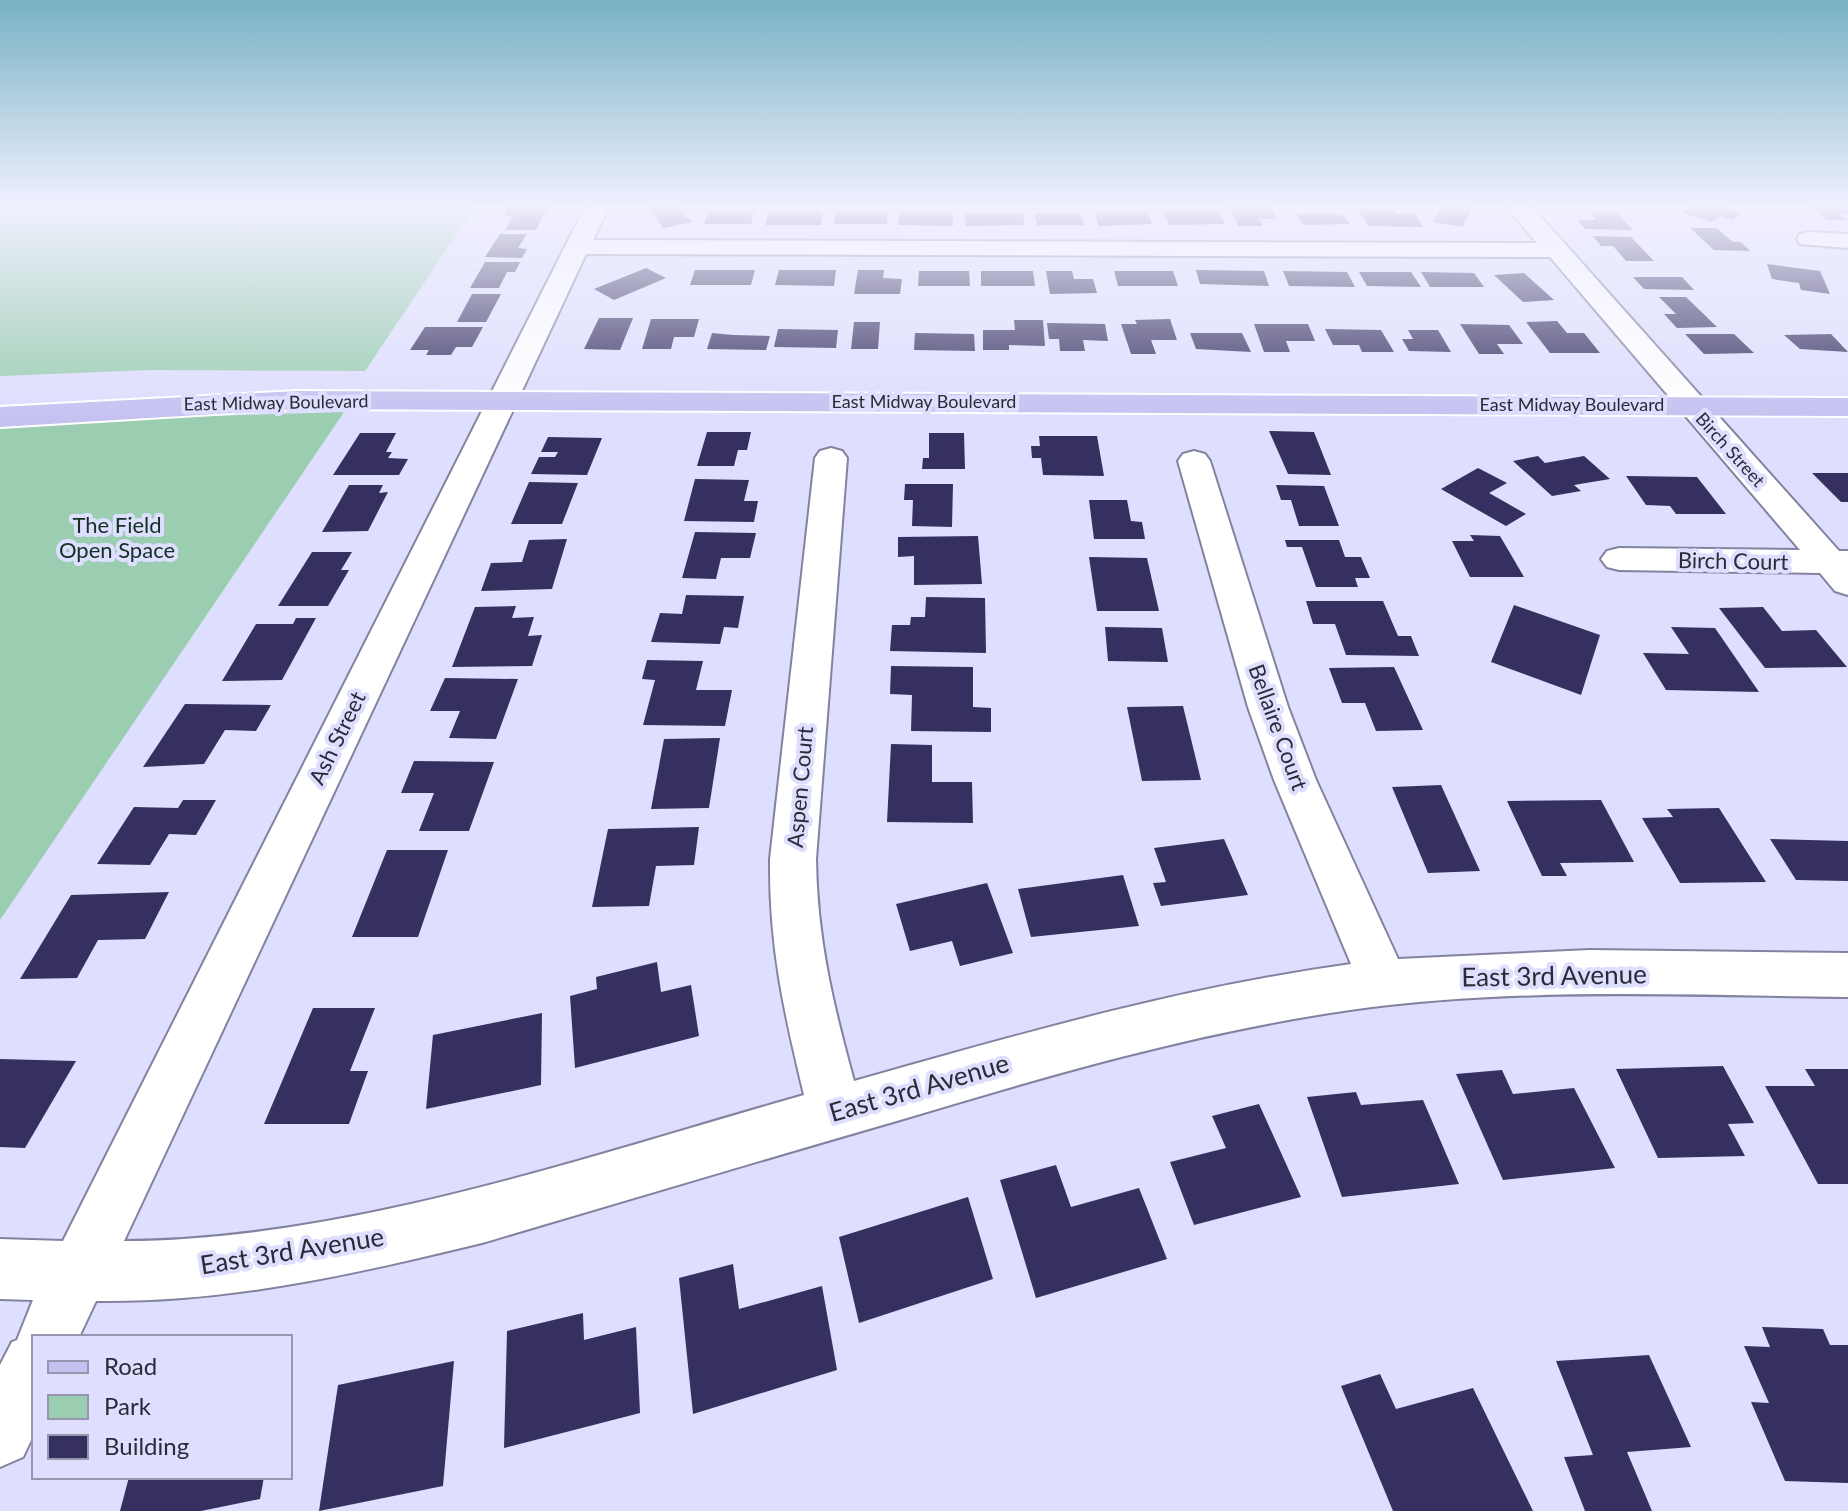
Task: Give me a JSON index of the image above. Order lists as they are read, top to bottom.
{
  "streets": {
    "main road": ["East Midway Boulevard"],
    "street": [
      "Birch Street",
      "Birch Court",
      "Bellaire Court",
      "Ash Street",
      "Aspen Court",
      "East 3rd Avenue"
    ]
  },
  "crossings": [
    ["East Midway Boulevard", "Birch Street"],
    ["East Midway Boulevard", "Ash Street"],
    ["Birch Street", "Birch Court"],
    ["Bellaire Court", "East 3rd Avenue"],
    ["Ash Street", "East 3rd Avenue"],
    ["Aspen Court", "East 3rd Avenue"]
  ],
  "parks": ["The Field Open Space"],
  "legend": ["Road", "Park", "Building"]
}
